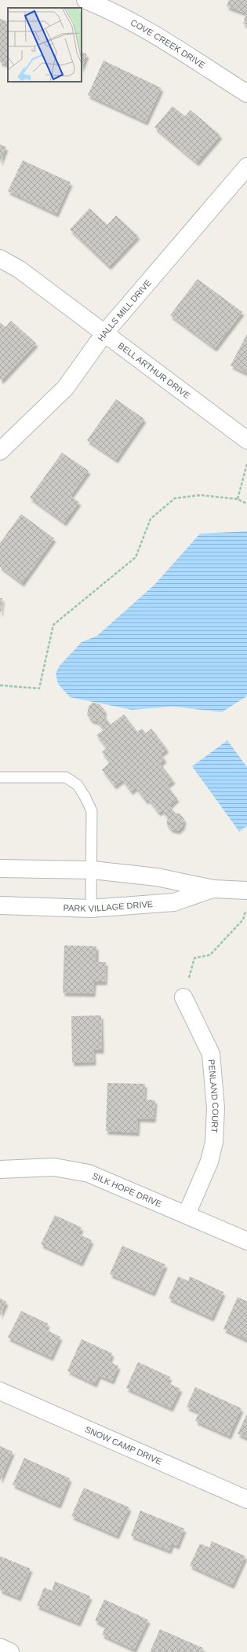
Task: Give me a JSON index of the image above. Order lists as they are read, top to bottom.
{
  "streets": {
    "street": [
      "COVE CREEK DRIVE",
      "HALLS MILL DRIVE",
      "BELL ARTHUR DRIVE",
      "PARK VILLAGE DRIVE",
      "PENLAND COURT",
      "SILK HOPE DRIVE",
      "SNOW CAMP DRIVE"
    ]
  },
  "crossings": [
    ["HALLS MILL DRIVE", "BELL ARTHUR DRIVE"],
    ["PENLAND COURT", "SILK HOPE DRIVE"]
  ]
}
